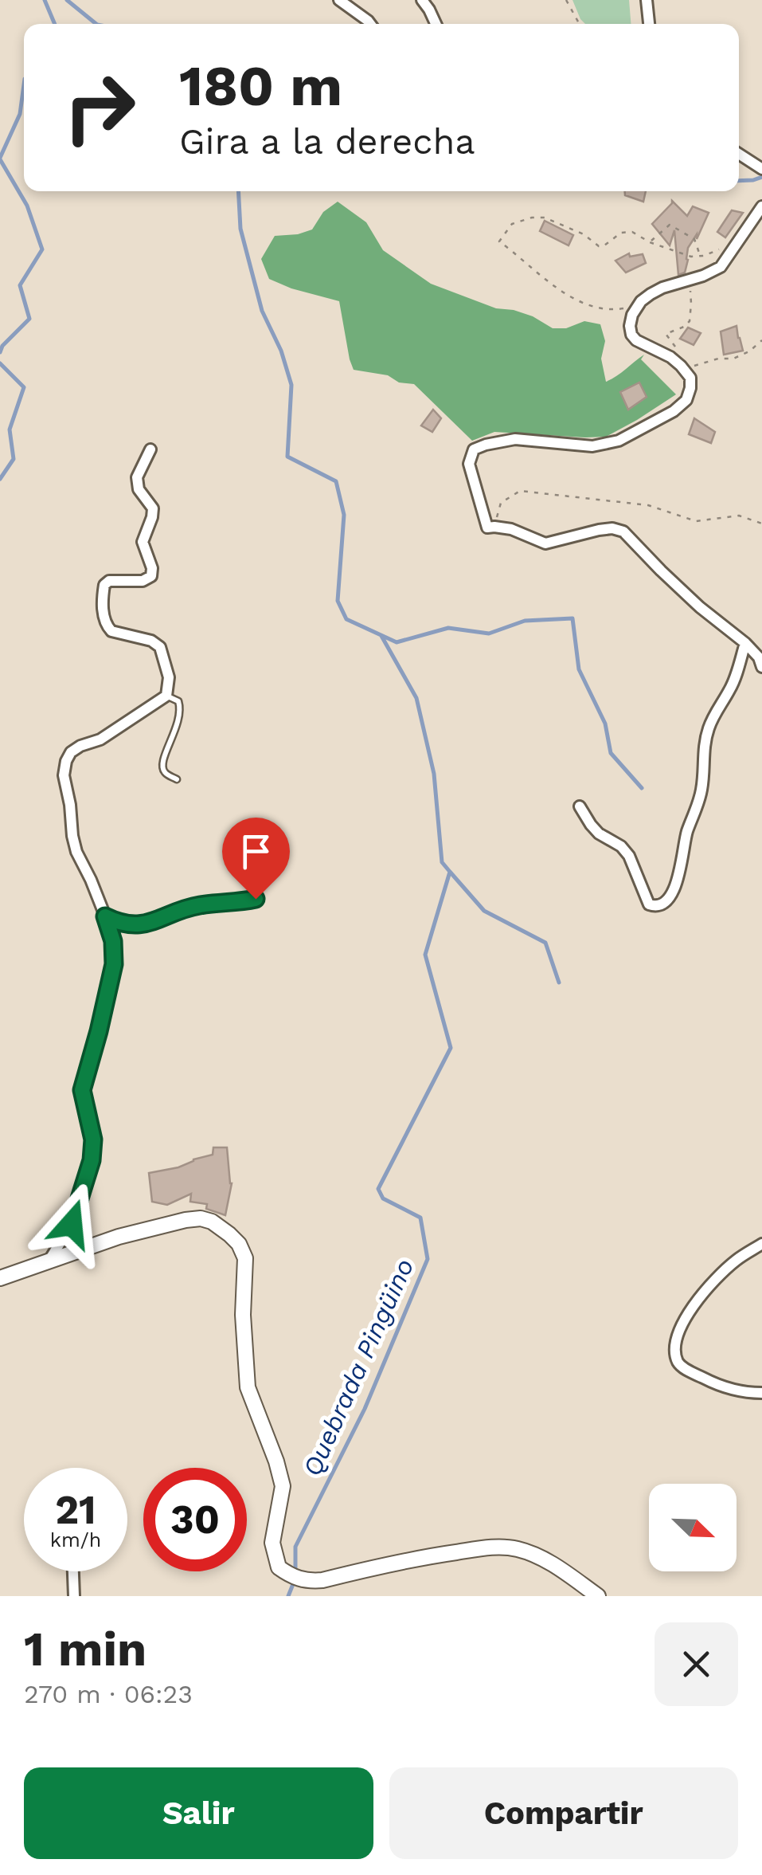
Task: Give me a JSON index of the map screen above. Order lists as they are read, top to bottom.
{
  "water": ["Quebrada Pingüino"],
  "north": "bottom right",
  "page": {
    "turn": ["180 m", "Gira a la derecha"],
    "speed": "21 km/h",
    "limit": "30",
    "heading": ["1 min", "270 m · 06:23"],
    "buttons": ["Salir", "Compartir"]
  }
}
